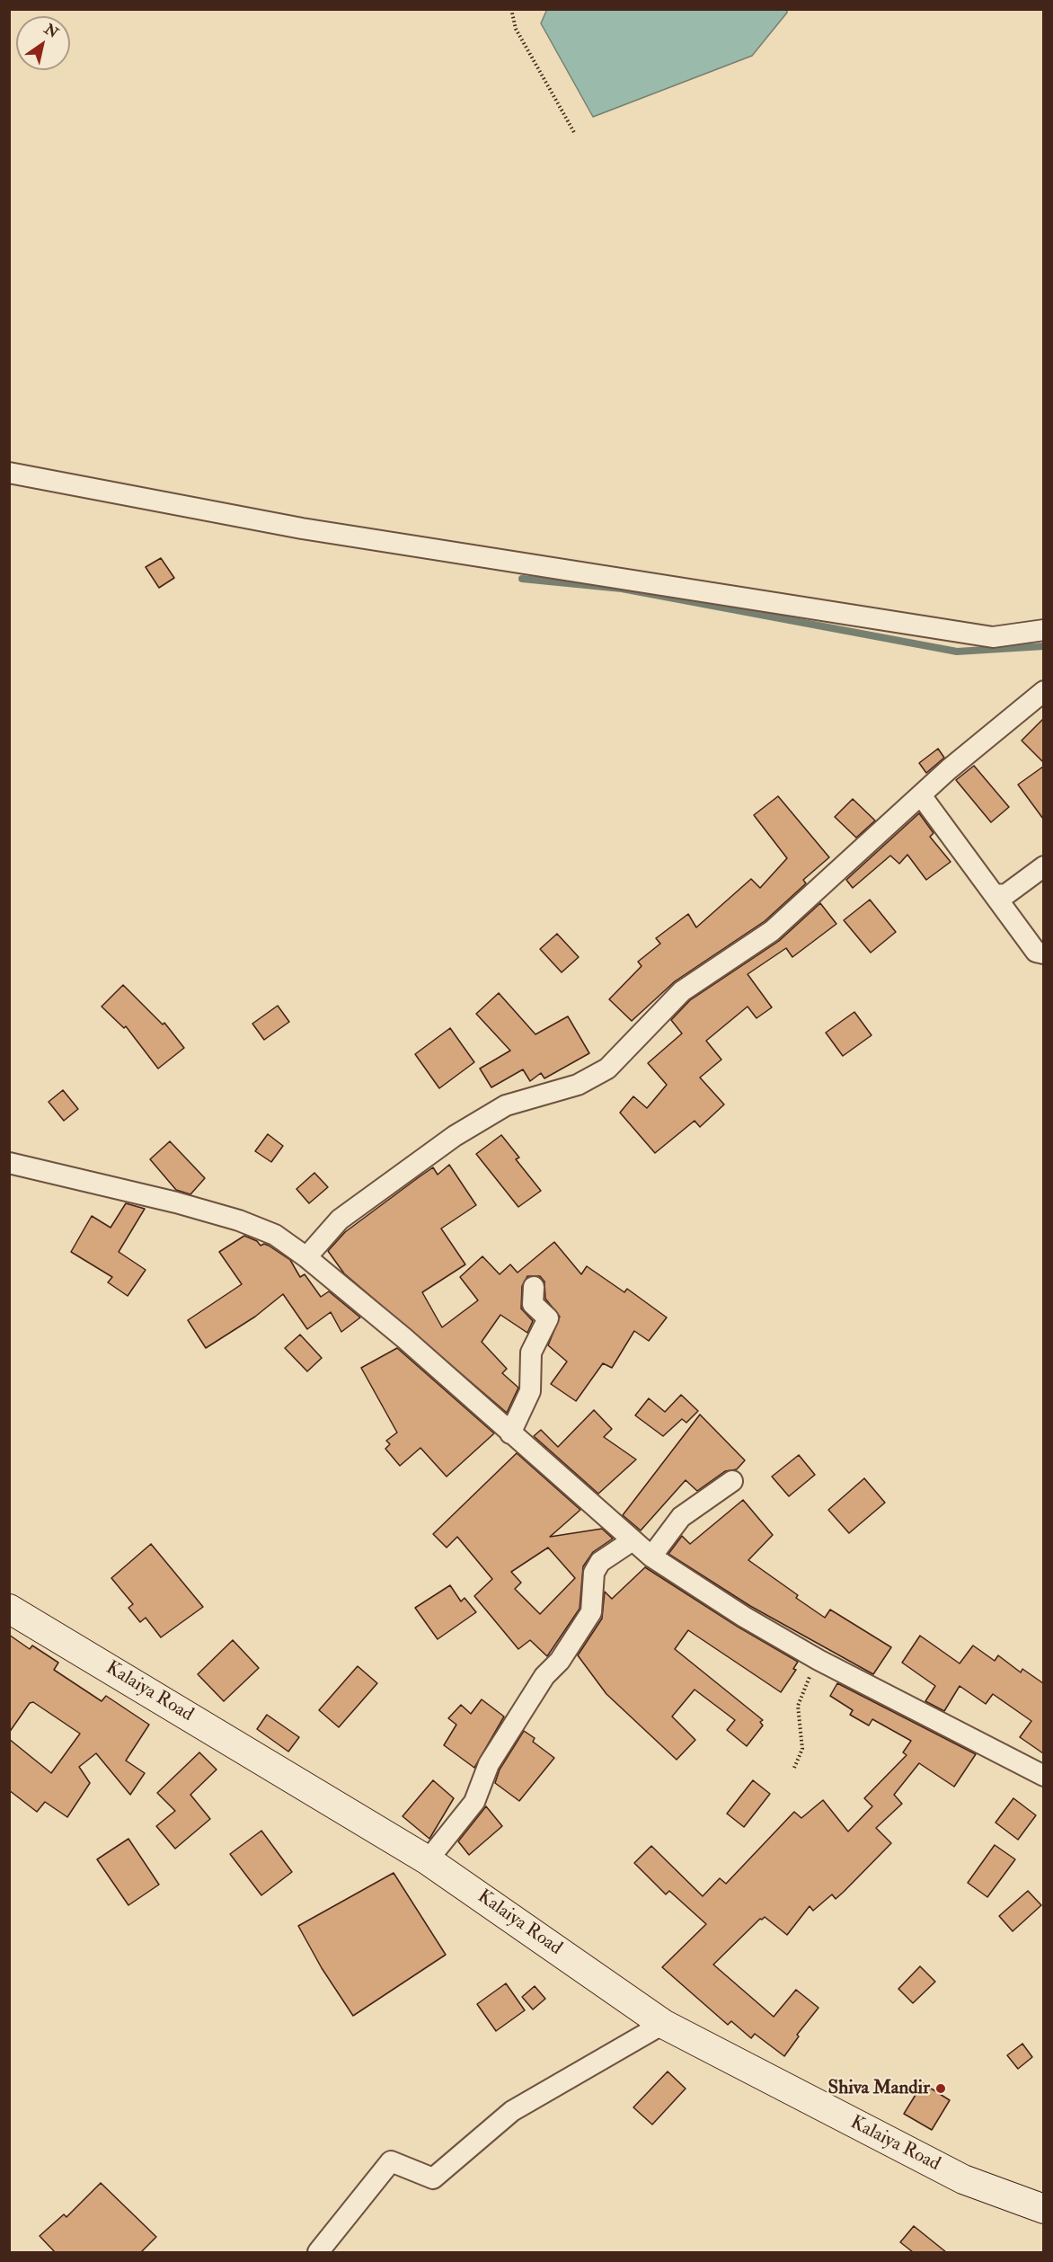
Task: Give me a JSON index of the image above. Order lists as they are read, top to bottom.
{
  "streets": {
    "main road": ["Kalaiya Road"]
  },
  "places": ["Shiva Mandir"],
  "north": "top right"
}
